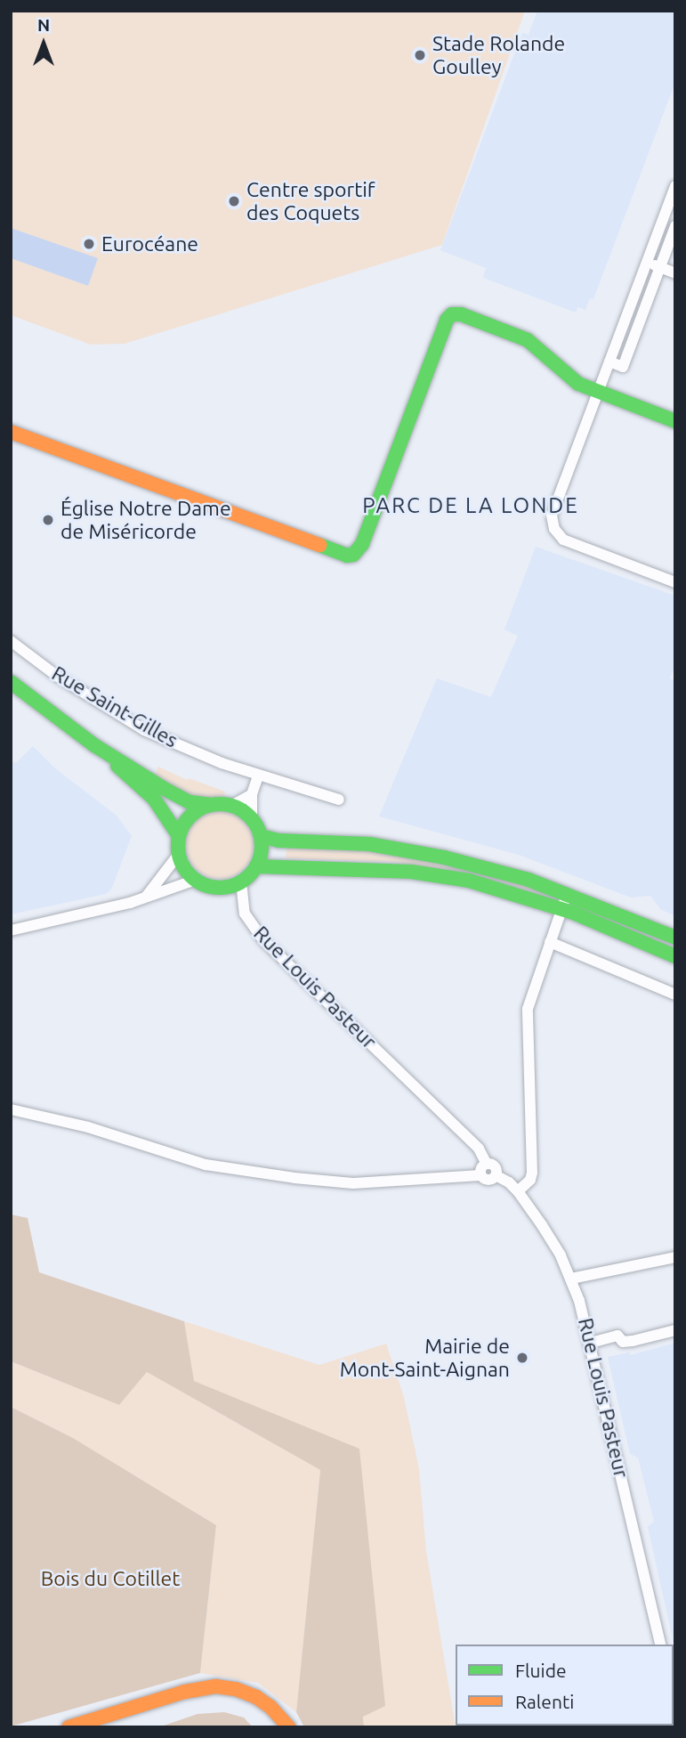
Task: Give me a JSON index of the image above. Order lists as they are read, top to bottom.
{
  "streets": {
    "street": ["Rue Saint-Gilles", "Rue Louis Pasteur"]
  },
  "districts": ["PARC DE LA LONDE"],
  "parks": ["Bois du Cotillet"],
  "places": [
    "Stade Rolande Goulley",
    "Centre sportif des Coquets",
    "Eurocéane",
    "Église Notre Dame de Miséricorde",
    "Mairie de Mont-Saint-Aignan"
  ],
  "legend": ["Fluide", "Ralenti"],
  "north": "top"
}
